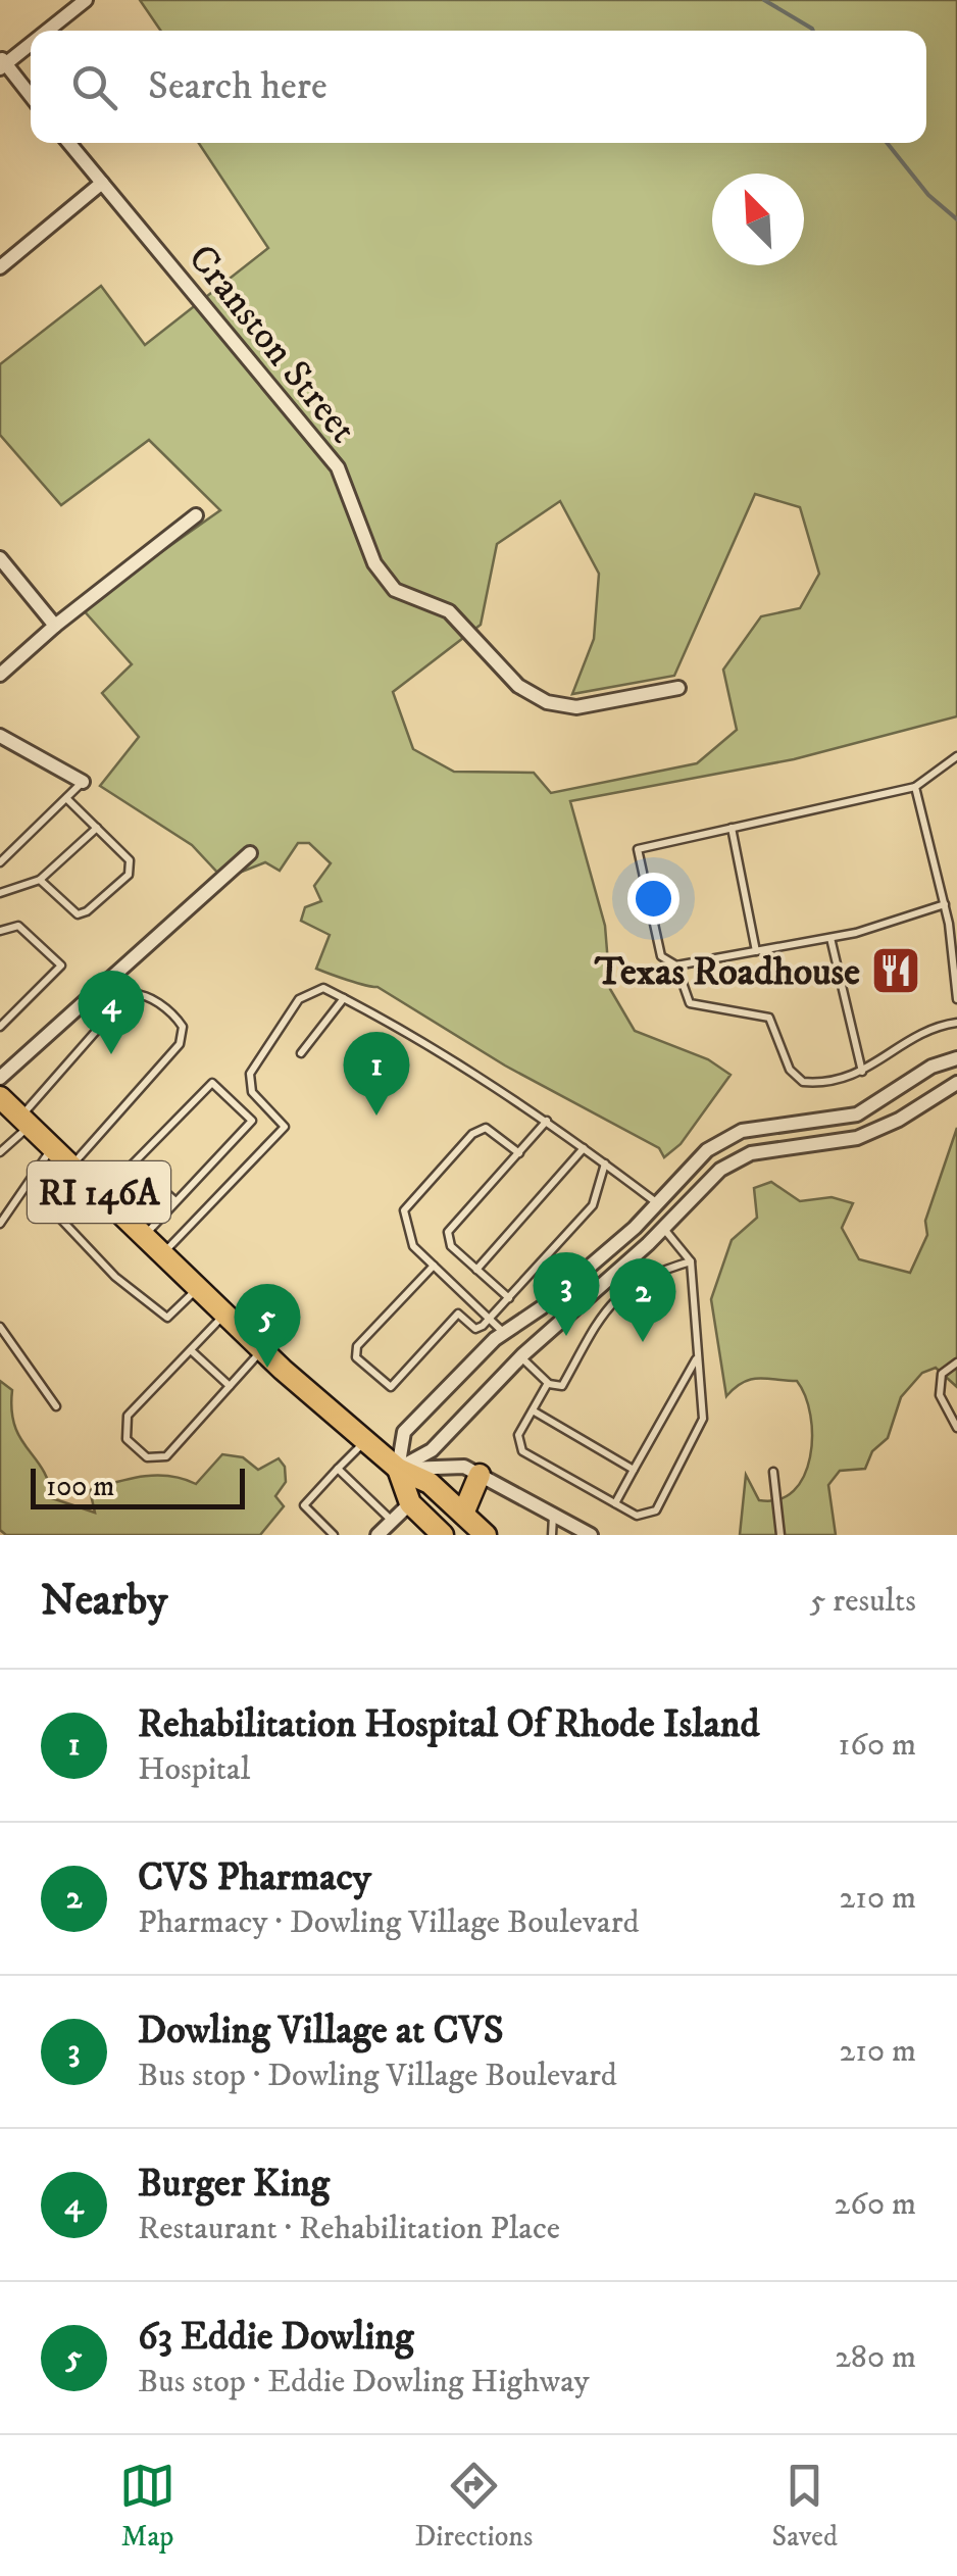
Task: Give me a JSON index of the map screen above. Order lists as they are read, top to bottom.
{
  "streets": {
    "main road": ["RI 146A"],
    "street": ["Cranston Street"]
  },
  "places": {
    "restaurant": ["Texas Roadhouse"]
  },
  "scale_bar": "100 m",
  "north": "top left",
  "page": {
    "search": "Search here",
    "pins": [
      "4",
      "1",
      "3",
      "2",
      "5"
    ],
    "scale": "100 m",
    "heading": ["Nearby", "5 results"],
    "list": [
      {
        "mark": "1",
        "name": "Rehabilitation Hospital Of Rhode Island",
        "note": "Hospital",
        "value": "160 m"
      },
      {
        "mark": "2",
        "name": "CVS Pharmacy",
        "note": "Pharmacy · Dowling Village Boulevard",
        "value": "210 m"
      },
      {
        "mark": "3",
        "name": "Dowling Village at CVS",
        "note": "Bus stop · Dowling Village Boulevard",
        "value": "210 m"
      },
      {
        "mark": "4",
        "name": "Burger King",
        "note": "Restaurant · Rehabilitation Place",
        "value": "260 m"
      },
      {
        "mark": "5",
        "name": "63 Eddie Dowling",
        "note": "Bus stop · Eddie Dowling Highway",
        "value": "280 m"
      }
    ],
    "nav": ["Map", "Directions", "Saved"]
  }
}
